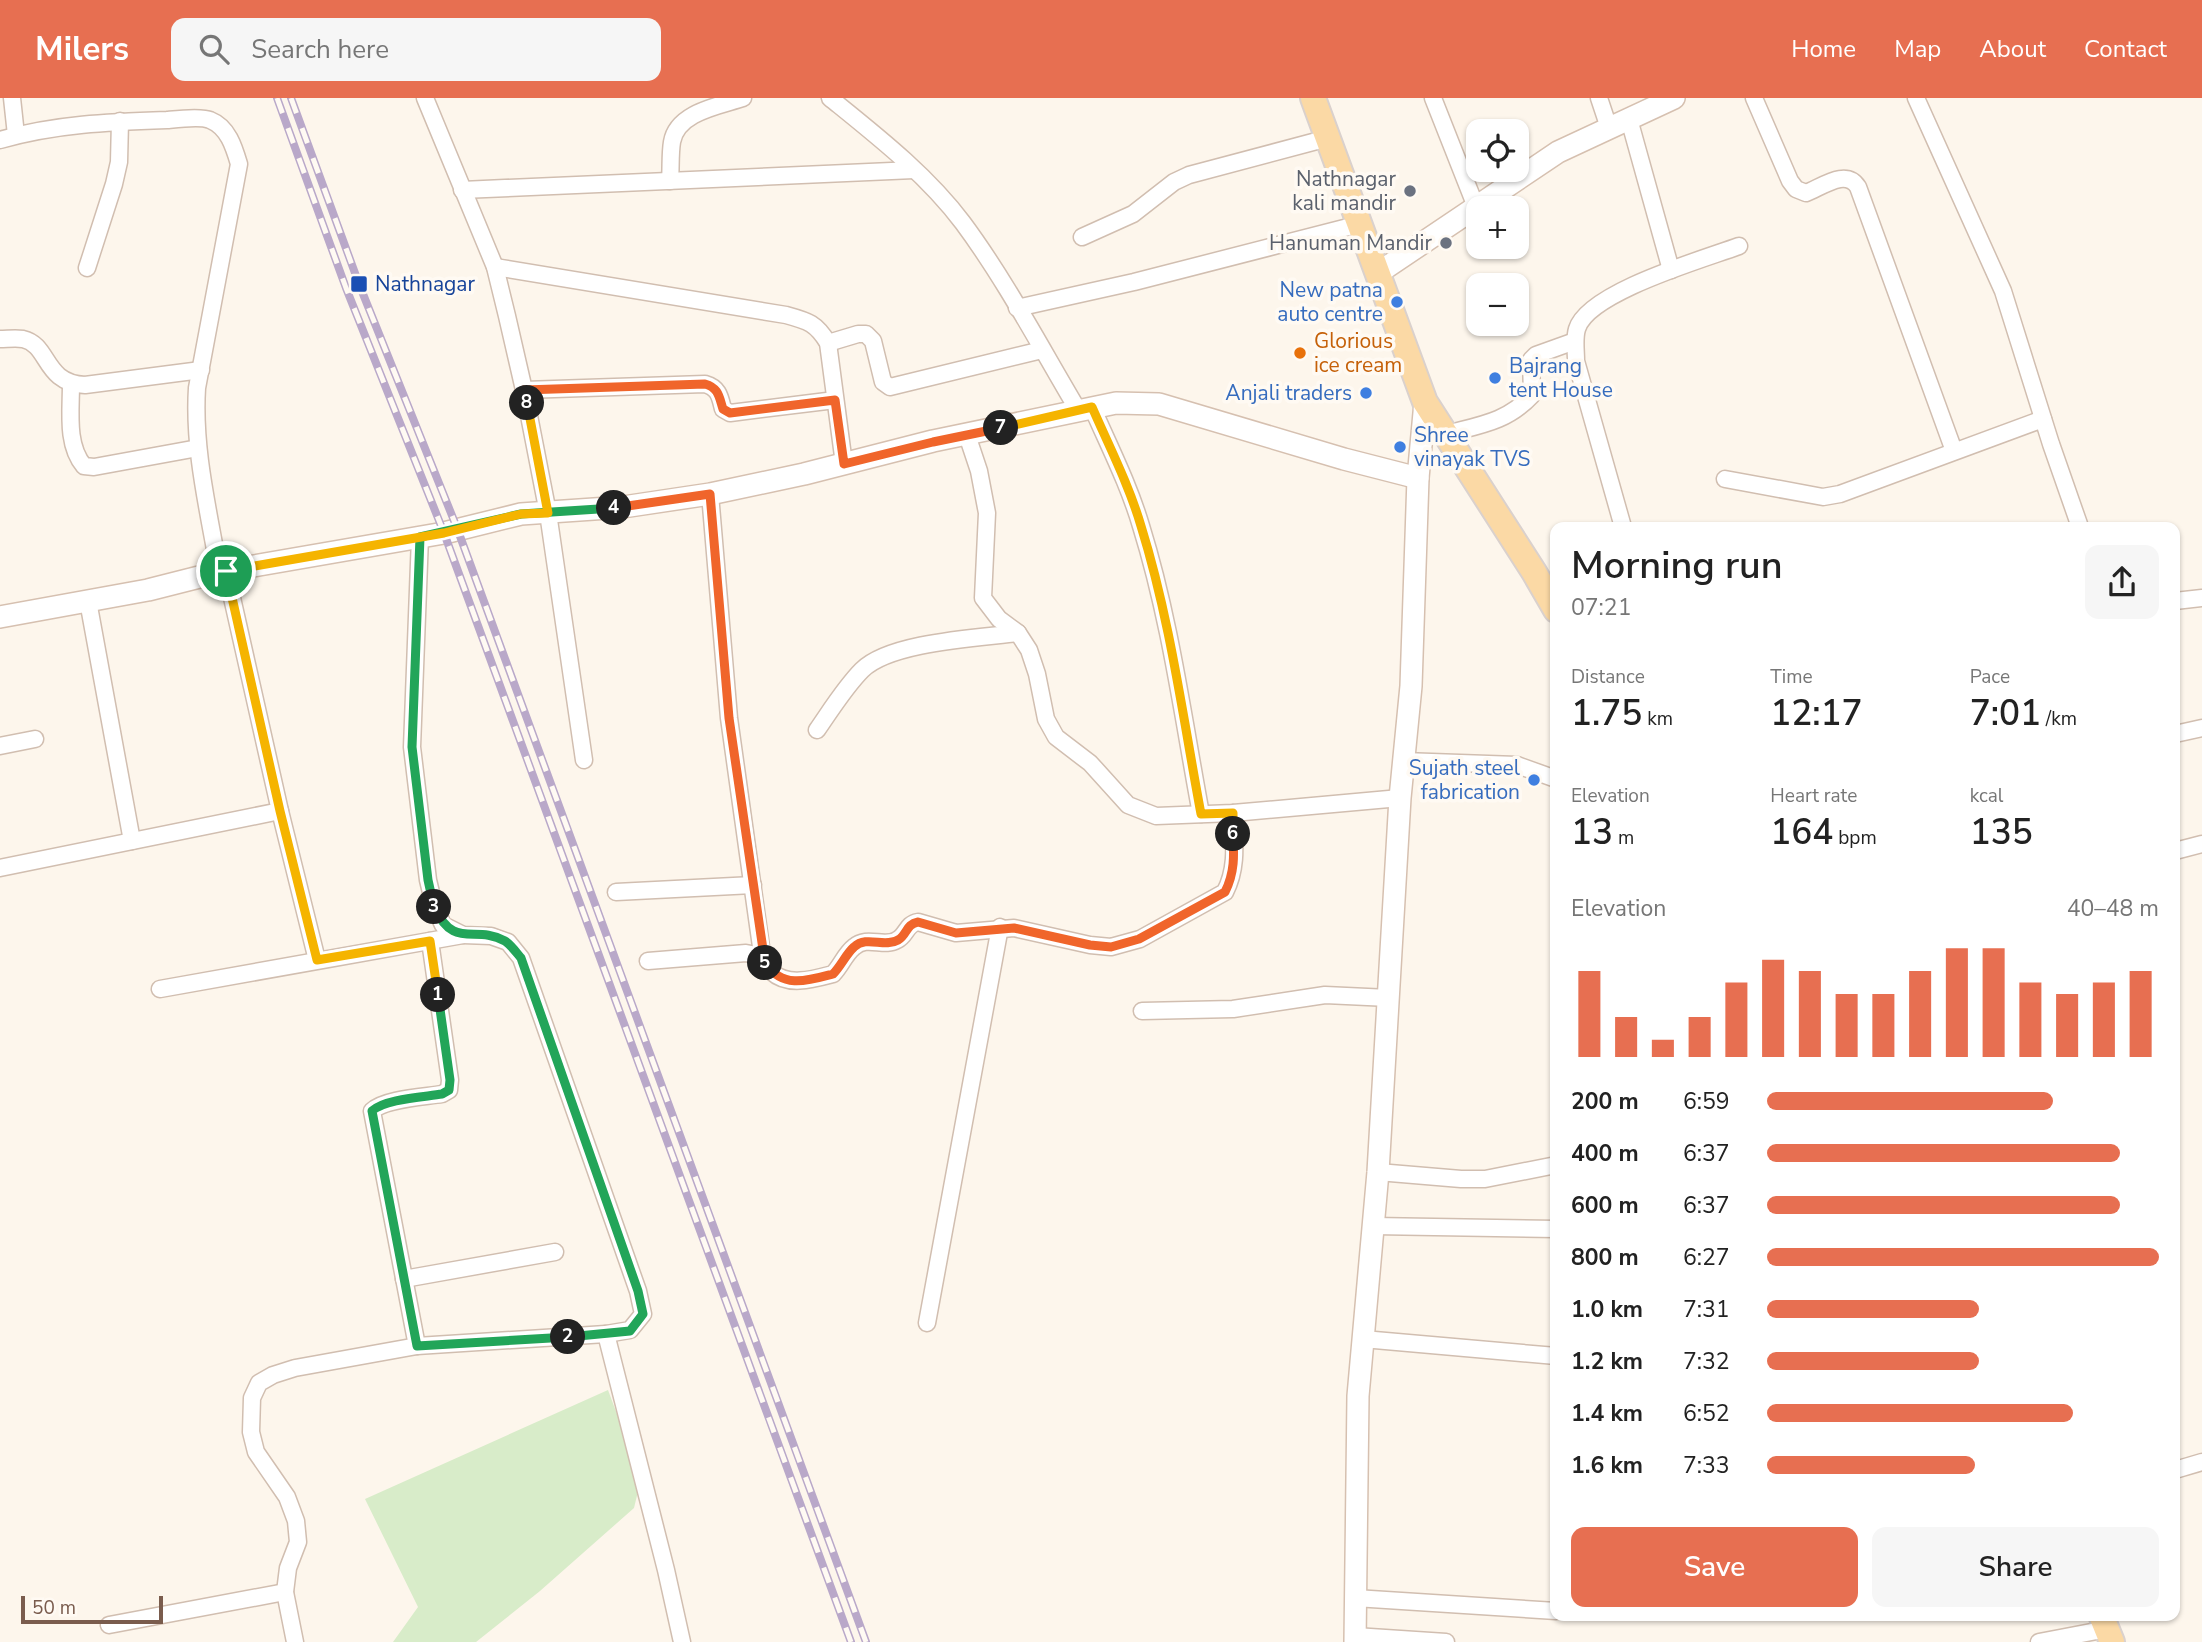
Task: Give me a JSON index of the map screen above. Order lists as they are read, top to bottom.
{
  "places": {
    "other": [
      "Nathnagar kali mandir",
      "Hanuman Mandir",
      "New patna auto centre",
      "Glorious ice cream",
      "Bajrang tent House",
      "Anjali traders",
      "Shree vinayak TVS",
      "Sujath steel fabrication"
    ],
    "transit": ["Nathnagar"]
  },
  "scale_bar": "50 m",
  "page": {
    "header": "Milers",
    "search": "Search here",
    "nav": [
      "Home",
      "Map",
      "About",
      "Contact"
    ],
    "map_buttons": ["+", "−"],
    "pins": [
      "8",
      "7",
      "4",
      "6",
      "3",
      "5",
      "1",
      "2"
    ],
    "heading": ["Morning run", "07:21"],
    "stats": [
      ["Distance", "1.75 km"],
      ["Time", "12:17"],
      ["Pace", "7:01 /km"],
      ["Elevation", "13 m"],
      ["Heart rate", "164 bpm"],
      ["kcal", "135"]
    ],
    "chart": ["Elevation", "40–48 m"],
    "list": [
      {
        "name": "200 m",
        "note": "6:59"
      },
      {
        "name": "400 m",
        "note": "6:37"
      },
      {
        "name": "600 m",
        "note": "6:37"
      },
      {
        "name": "800 m",
        "note": "6:27"
      },
      {
        "name": "1.0 km",
        "note": "7:31"
      },
      {
        "name": "1.2 km",
        "note": "7:32"
      },
      {
        "name": "1.4 km",
        "note": "6:52"
      },
      {
        "name": "1.6 km",
        "note": "7:33"
      }
    ],
    "buttons": ["Save", "Share"],
    "scale": "50 m"
  }
}
